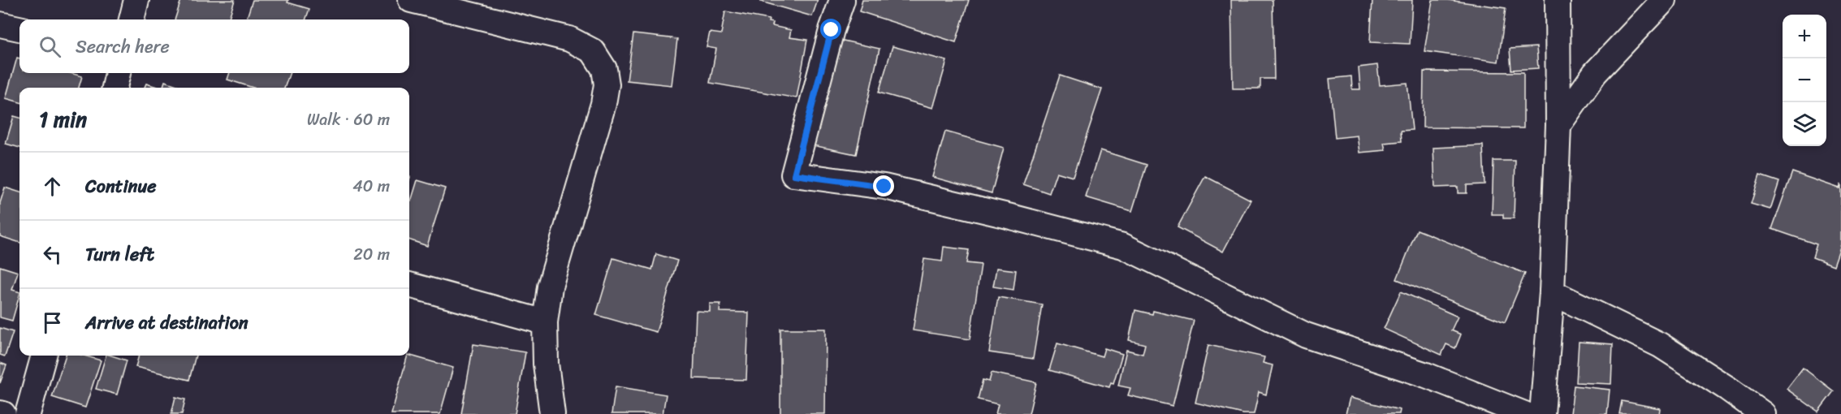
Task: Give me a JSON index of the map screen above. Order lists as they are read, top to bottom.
{
  "page": {
    "map_buttons": ["+", "−"],
    "search": "Search here",
    "heading": ["1 min", "Walk · 60 m"],
    "list": [
      ["Continue", "40 m"],
      ["Turn left", "20 m"],
      "Arrive at destination"
    ]
  }
}
